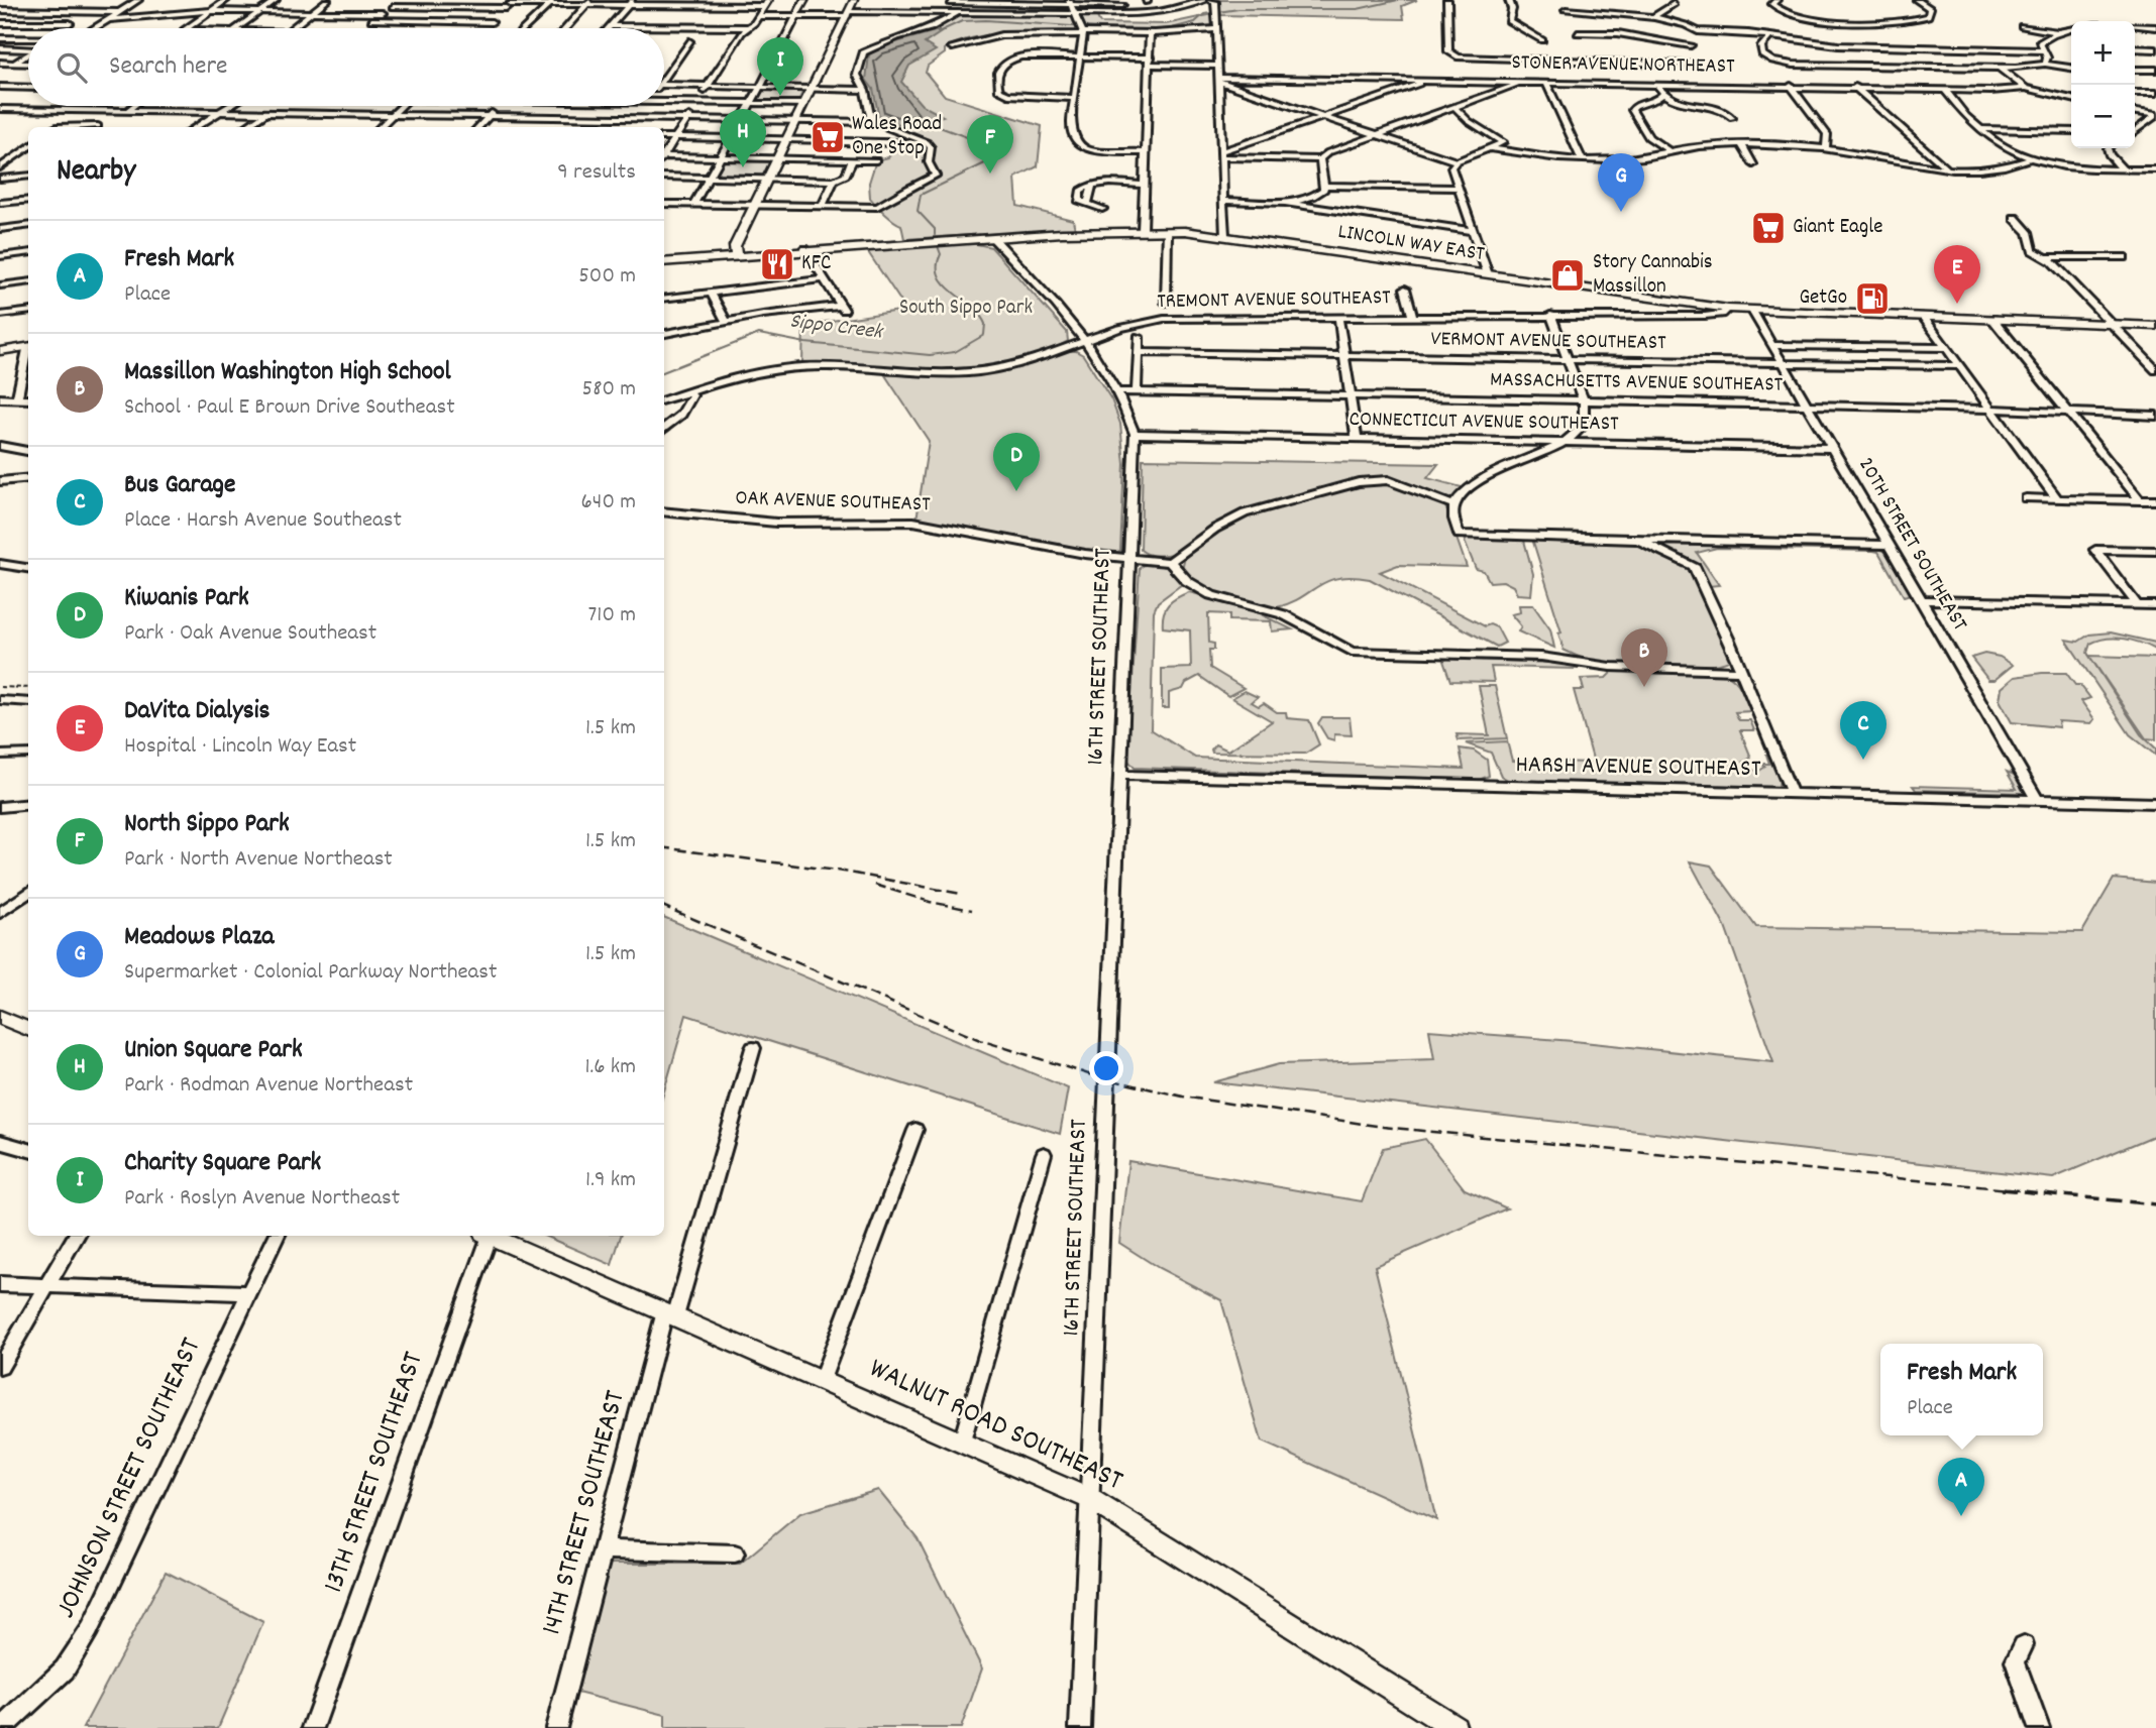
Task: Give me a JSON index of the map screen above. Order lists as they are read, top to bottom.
{
  "streets": {
    "main road": ["LINCOLN WAY EAST", "WALNUT ROAD SOUTHEAST"],
    "street": [
      "STONER AVENUE NORTHEAST",
      "TREMONT AVENUE SOUTHEAST",
      "VERMONT AVENUE SOUTHEAST",
      "MASSACHUSETTS AVENUE SOUTHEAST",
      "CONNECTICUT AVENUE SOUTHEAST",
      "OAK AVENUE SOUTHEAST",
      "20TH STREET SOUTHEAST",
      "16TH STREET SOUTHEAST",
      "HARSH AVENUE SOUTHEAST",
      "13TH STREET SOUTHEAST",
      "JOHNSON STREET SOUTHEAST",
      "14TH STREET SOUTHEAST"
    ]
  },
  "crossings": [
    ["LINCOLN WAY EAST", "TREMONT AVENUE SOUTHEAST"],
    ["LINCOLN WAY EAST", "20TH STREET SOUTHEAST"],
    ["VERMONT AVENUE SOUTHEAST", "20TH STREET SOUTHEAST"],
    ["MASSACHUSETTS AVENUE SOUTHEAST", "20TH STREET SOUTHEAST"],
    ["CONNECTICUT AVENUE SOUTHEAST", "20TH STREET SOUTHEAST"],
    ["CONNECTICUT AVENUE SOUTHEAST", "16TH STREET SOUTHEAST"],
    ["OAK AVENUE SOUTHEAST", "16TH STREET SOUTHEAST"],
    ["20TH STREET SOUTHEAST", "HARSH AVENUE SOUTHEAST"],
    ["16TH STREET SOUTHEAST", "HARSH AVENUE SOUTHEAST"],
    ["16TH STREET SOUTHEAST", "WALNUT ROAD SOUTHEAST"],
    ["WALNUT ROAD SOUTHEAST", "14TH STREET SOUTHEAST"]
  ],
  "water": ["Sippo Creek"],
  "parks": ["South Sippo Park"],
  "places": {
    "supermarket": ["Wales Road One Stop", "Giant Eagle"],
    "restaurant": ["KFC"],
    "shop": ["Story Cannabis Massillon"],
    "fuel station": ["GetGo"]
  },
  "page": {
    "map_buttons": ["+", "−"],
    "search": "Search here",
    "pins": [
      "I",
      "H",
      "F",
      "G",
      "E",
      "D",
      "B",
      "C",
      "A"
    ],
    "heading": ["Nearby", "9 results"],
    "list": [
      {
        "mark": "A",
        "name": "Fresh Mark",
        "note": "Place",
        "value": "500 m"
      },
      {
        "mark": "B",
        "name": "Massillon Washington High School",
        "note": "School · Paul E Brown Drive Southeast",
        "value": "580 m"
      },
      {
        "mark": "C",
        "name": "Bus Garage",
        "note": "Place · Harsh Avenue Southeast",
        "value": "640 m"
      },
      {
        "mark": "D",
        "name": "Kiwanis Park",
        "note": "Park · Oak Avenue Southeast",
        "value": "710 m"
      },
      {
        "mark": "E",
        "name": "DaVita Dialysis",
        "note": "Hospital · Lincoln Way East",
        "value": "1.5 km"
      },
      {
        "mark": "F",
        "name": "North Sippo Park",
        "note": "Park · North Avenue Northeast",
        "value": "1.5 km"
      },
      {
        "mark": "G",
        "name": "Meadows Plaza",
        "note": "Supermarket · Colonial Parkway Northeast",
        "value": "1.5 km"
      },
      {
        "mark": "H",
        "name": "Union Square Park",
        "note": "Park · Rodman Avenue Northeast",
        "value": "1.6 km"
      },
      {
        "mark": "I",
        "name": "Charity Square Park",
        "note": "Park · Roslyn Avenue Northeast",
        "value": "1.9 km"
      }
    ],
    "popup": ["Fresh Mark", "Place"]
  }
}
